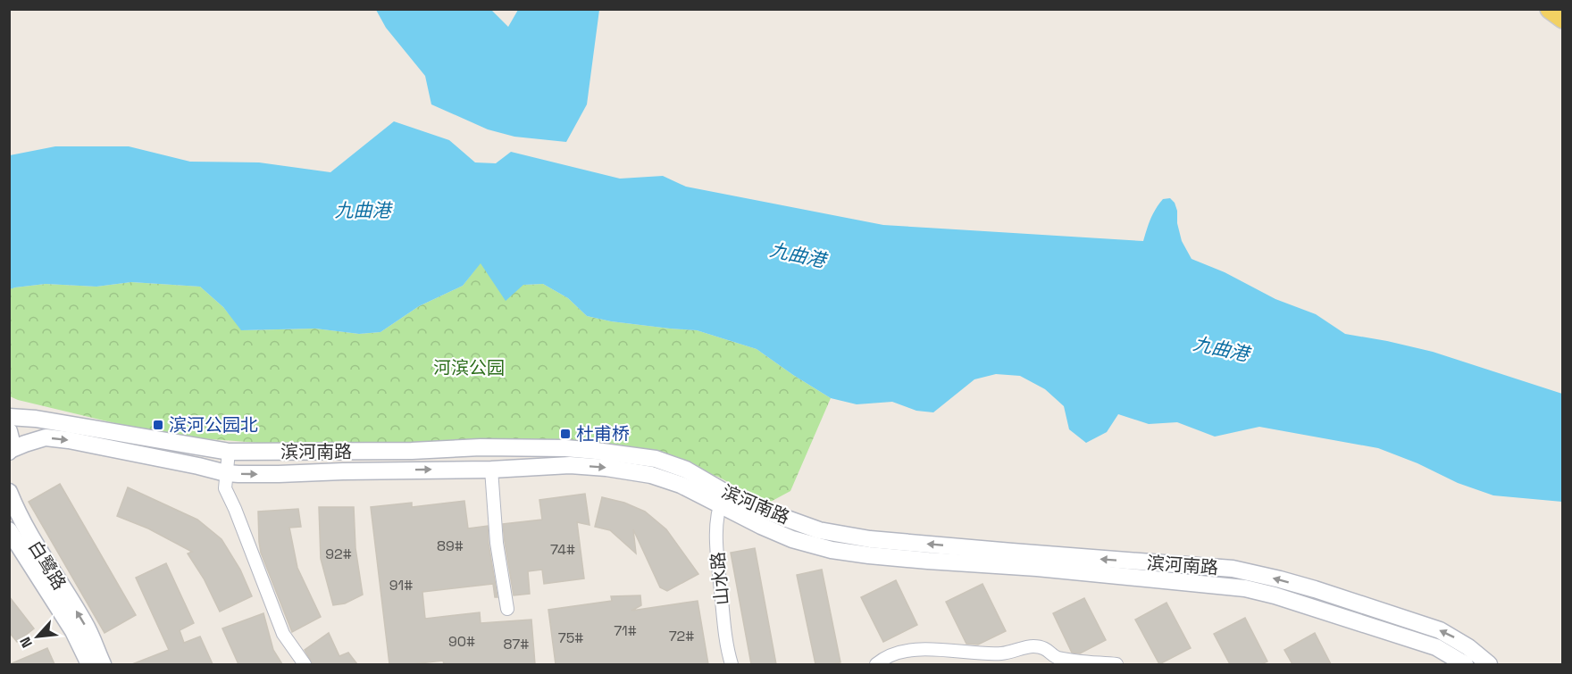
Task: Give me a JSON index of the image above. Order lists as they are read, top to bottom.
{
  "streets": {
    "street": ["滨河南路", "白鹭路", "山水路"]
  },
  "crossings": [
    ["滨河南路", "山水路"]
  ],
  "water": ["九曲港"],
  "parks": ["河滨公园"],
  "places": {
    "transit": ["滨河公园北", "杜甫桥"]
  },
  "house_numbers": [
    "89#",
    "74#",
    "92#",
    "91#",
    "71#",
    "72#",
    "75#",
    "90#",
    "87#"
  ],
  "north": "bottom left"
}
